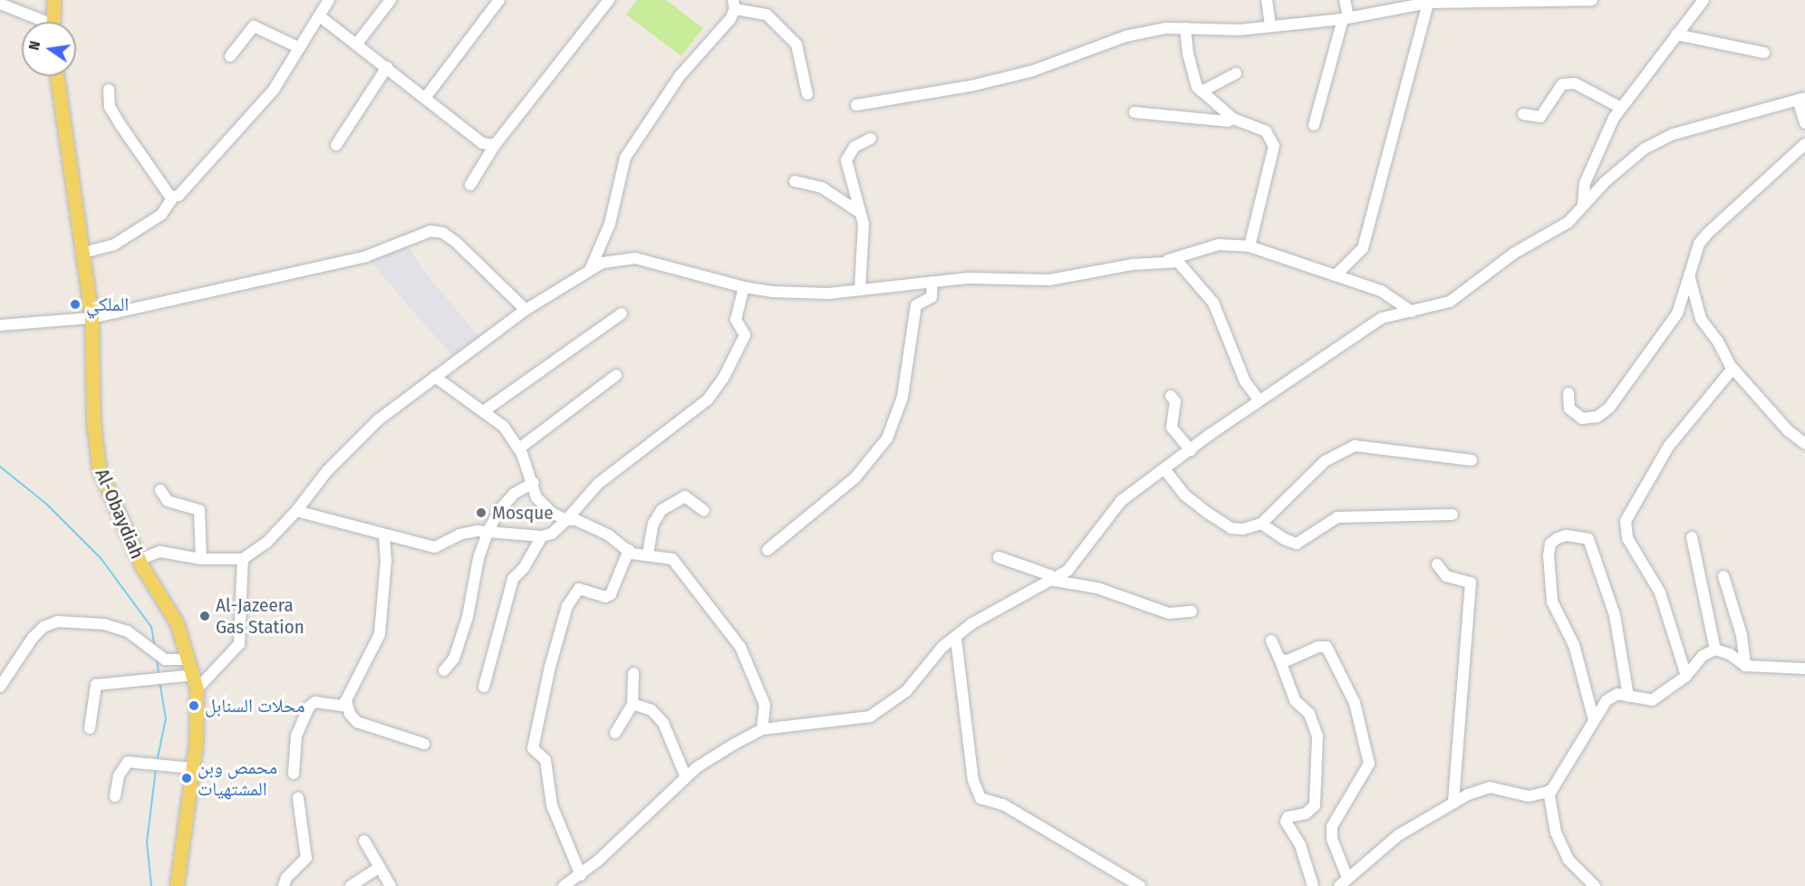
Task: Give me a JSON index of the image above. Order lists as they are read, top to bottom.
{
  "streets": {
    "main road": ["Al-Obaydiah"]
  },
  "places": [
    "الملكي",
    "Mosque",
    "Al-Jazeera Gas Station",
    "محلات السنابل",
    "محمص وبن المشتهيات"
  ],
  "north": "left"
}
